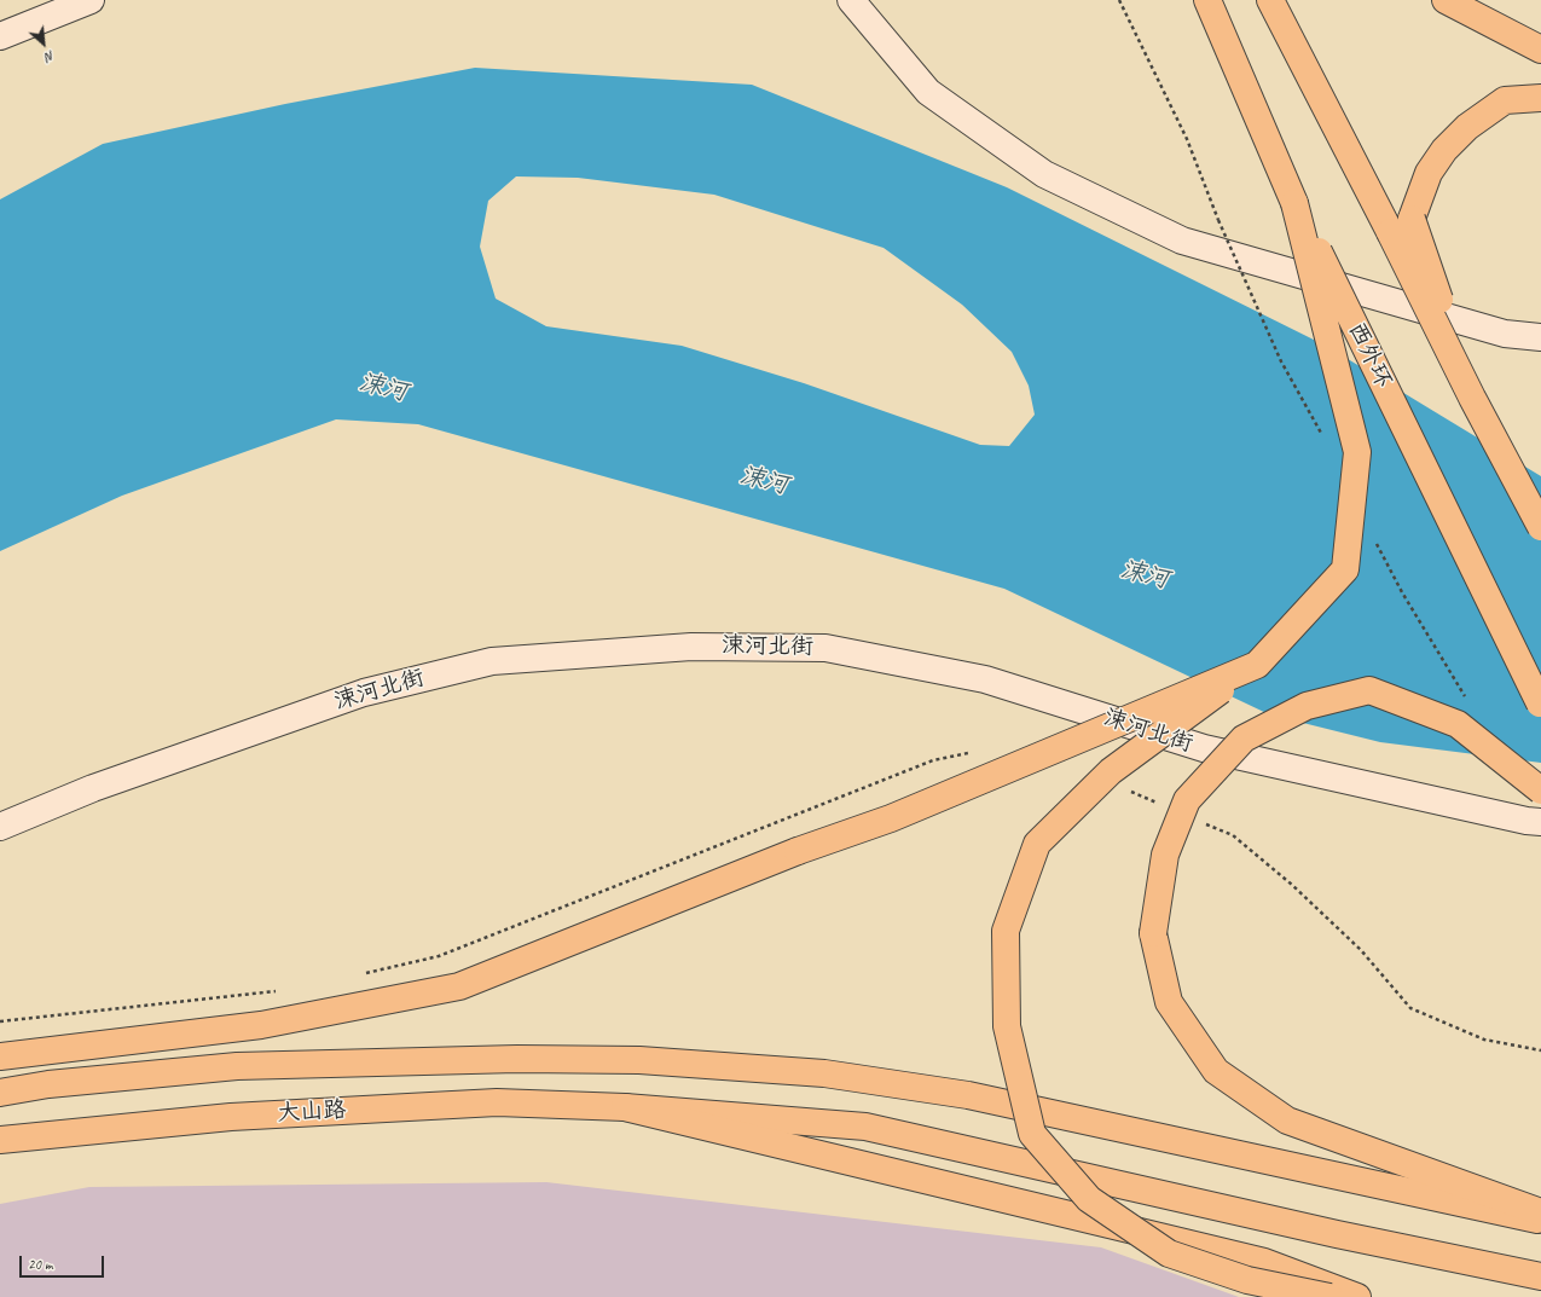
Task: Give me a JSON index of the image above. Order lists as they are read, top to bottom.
{
  "streets": {
    "main road": ["西外环", "涑河北街", "大山路"]
  },
  "water": ["涑河"],
  "scale_bar": "20 m",
  "north": "bottom right"
}
